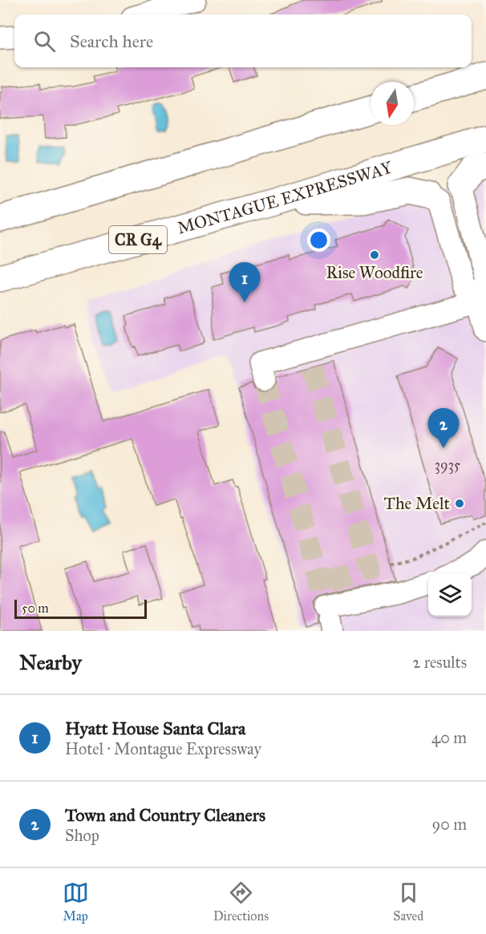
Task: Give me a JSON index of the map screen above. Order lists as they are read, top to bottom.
{
  "streets": {
    "highway": ["MONTAGUE EXPRESSWAY", "CR G4"]
  },
  "places": ["Rise Woodfire", "The Melt"],
  "house_numbers": ["3935"],
  "scale_bar": "50 m",
  "north": "bottom",
  "page": {
    "search": "Search here",
    "pins": ["1", "2"],
    "scale": "50 m",
    "heading": ["Nearby", "2 results"],
    "list": [
      {
        "mark": "1",
        "name": "Hyatt House Santa Clara",
        "note": "Hotel · Montague Expressway",
        "value": "40 m"
      },
      {
        "mark": "2",
        "name": "Town and Country Cleaners",
        "note": "Shop",
        "value": "90 m"
      }
    ],
    "nav": ["Map", "Directions", "Saved"]
  }
}
